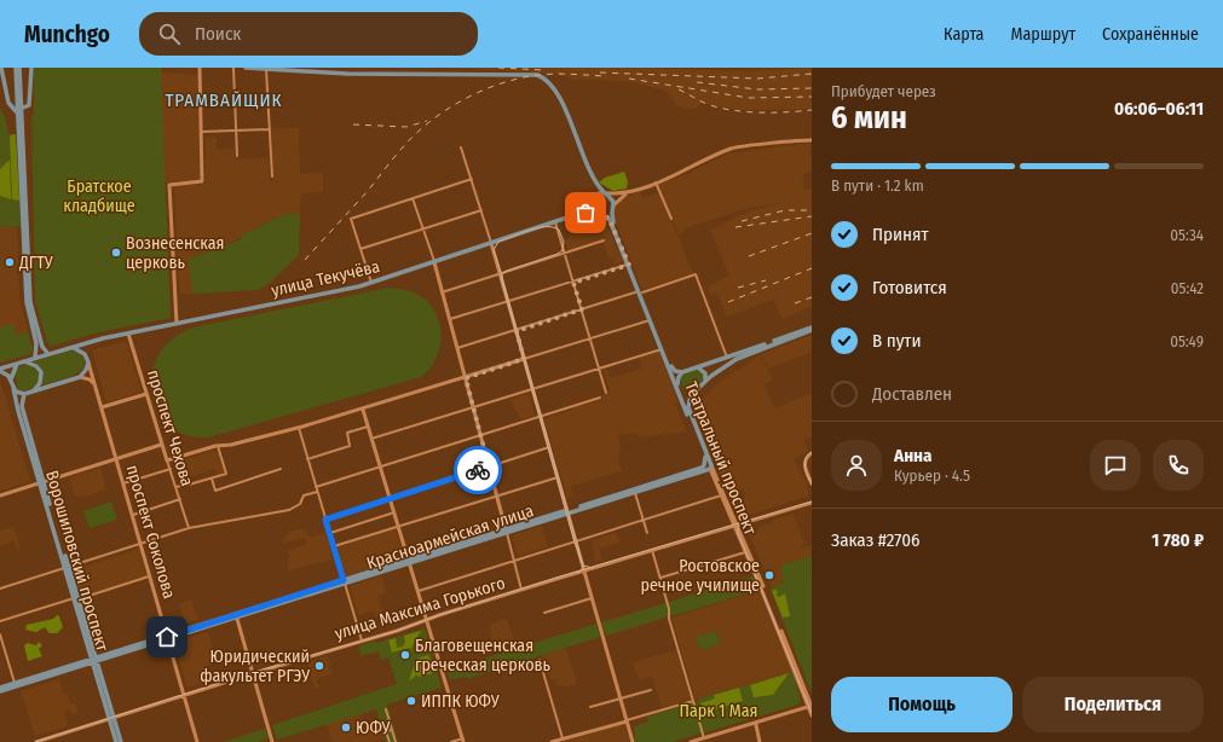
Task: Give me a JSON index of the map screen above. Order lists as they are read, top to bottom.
{
  "streets": {
    "main road": [
      "улица Текучёва",
      "проспект Чехова",
      "Театральный проспект",
      "проспект Соколова",
      "Красноармейская улица",
      "Ворошиловский проспект",
      "улица Максима Горького"
    ]
  },
  "crossings": [
    ["улица Текучёва", "проспект Чехова"],
    ["улица Текучёва", "Театральный проспект"],
    ["улица Текучёва", "Ворошиловский проспект"],
    ["Театральный проспект", "Красноармейская улица"],
    ["Театральный проспект", "улица Максима Горького"],
    ["проспект Соколова", "Красноармейская улица"],
    ["проспект Соколова", "улица Максима Горького"],
    ["Красноармейская улица", "Ворошиловский проспект"],
    ["Ворошиловский проспект", "улица Максима Горького"]
  ],
  "districts": ["ТРАМВАЙЩИК"],
  "parks": ["Братское кладбище", "Парк 1 Мая"],
  "places": [
    "Вознесенская церковь",
    "ДГТУ",
    "Ростовское речное училище",
    "Благовещенская греческая церковь",
    "Юридический факультет РГЭУ",
    "ИППК ЮФУ",
    "ЮФУ"
  ],
  "page": {
    "header": "Munchgo",
    "search": "Поиск",
    "nav": ["Карта", "Маршрут", "Сохранённые"],
    "heading": ["6 мин", "Прибудет через", "06:06–06:11"],
    "panel": [
      "Анна",
      "Курьер · 4.5",
      "Заказ #2706",
      "1 780 ₽"
    ],
    "bar": "В пути · 1.2 km",
    "list": [
      ["Принят", "05:34"],
      ["Готовится", "05:42"],
      ["В пути", "05:49"],
      "Доставлен"
    ],
    "buttons": ["Помощь", "Поделиться"]
  }
}
